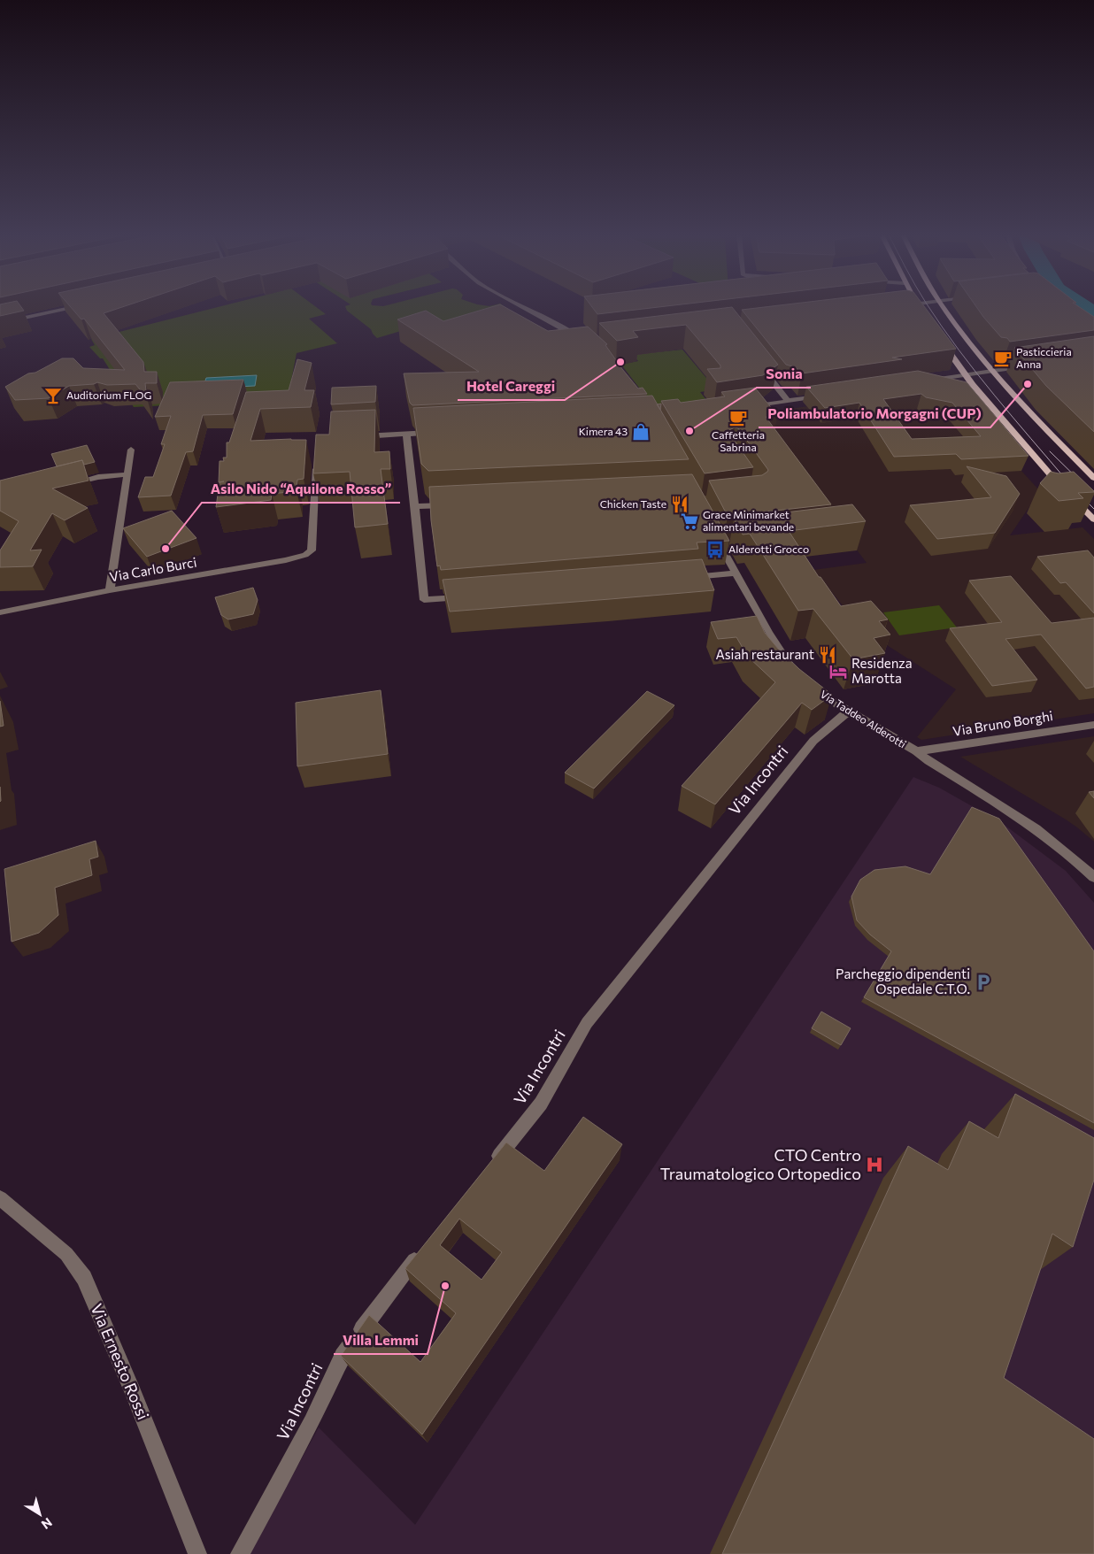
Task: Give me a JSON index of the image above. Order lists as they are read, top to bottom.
{
  "streets": {
    "street": [
      "Via Carlo Burci",
      "Via Taddeo Alderotti",
      "Via Bruno Borghi",
      "Via Incontri",
      "Via Ernesto Rossi"
    ]
  },
  "crossings": [
    ["Via Taddeo Alderotti", "Via Bruno Borghi"],
    ["Via Taddeo Alderotti", "Via Incontri"]
  ],
  "places": {
    "cafe": ["Pasticcieria Anna", "Caffetteria Sabrina"],
    "other": [
      "Hotel Careggi",
      "Poliambulatorio Morgagni (CUP)",
      "Sonia",
      "Asilo Nido “Aquilone Rosso”",
      "Villa Lemmi"
    ],
    "bar": ["Auditorium FLOG"],
    "shop": ["Kimera 43"],
    "restaurant": ["Chicken Taste", "Asiah restaurant"],
    "supermarket": ["Grace Minimarket alimentari bevande"],
    "bus stop": ["Alderotti Grocco"],
    "hotel": ["Residenza Marotta"],
    "parking": ["Parcheggio dipendenti Ospedale C.T.O."],
    "hospital": ["CTO Centro Traumatologico Ortopedico"]
  },
  "north": "bottom right"
}
